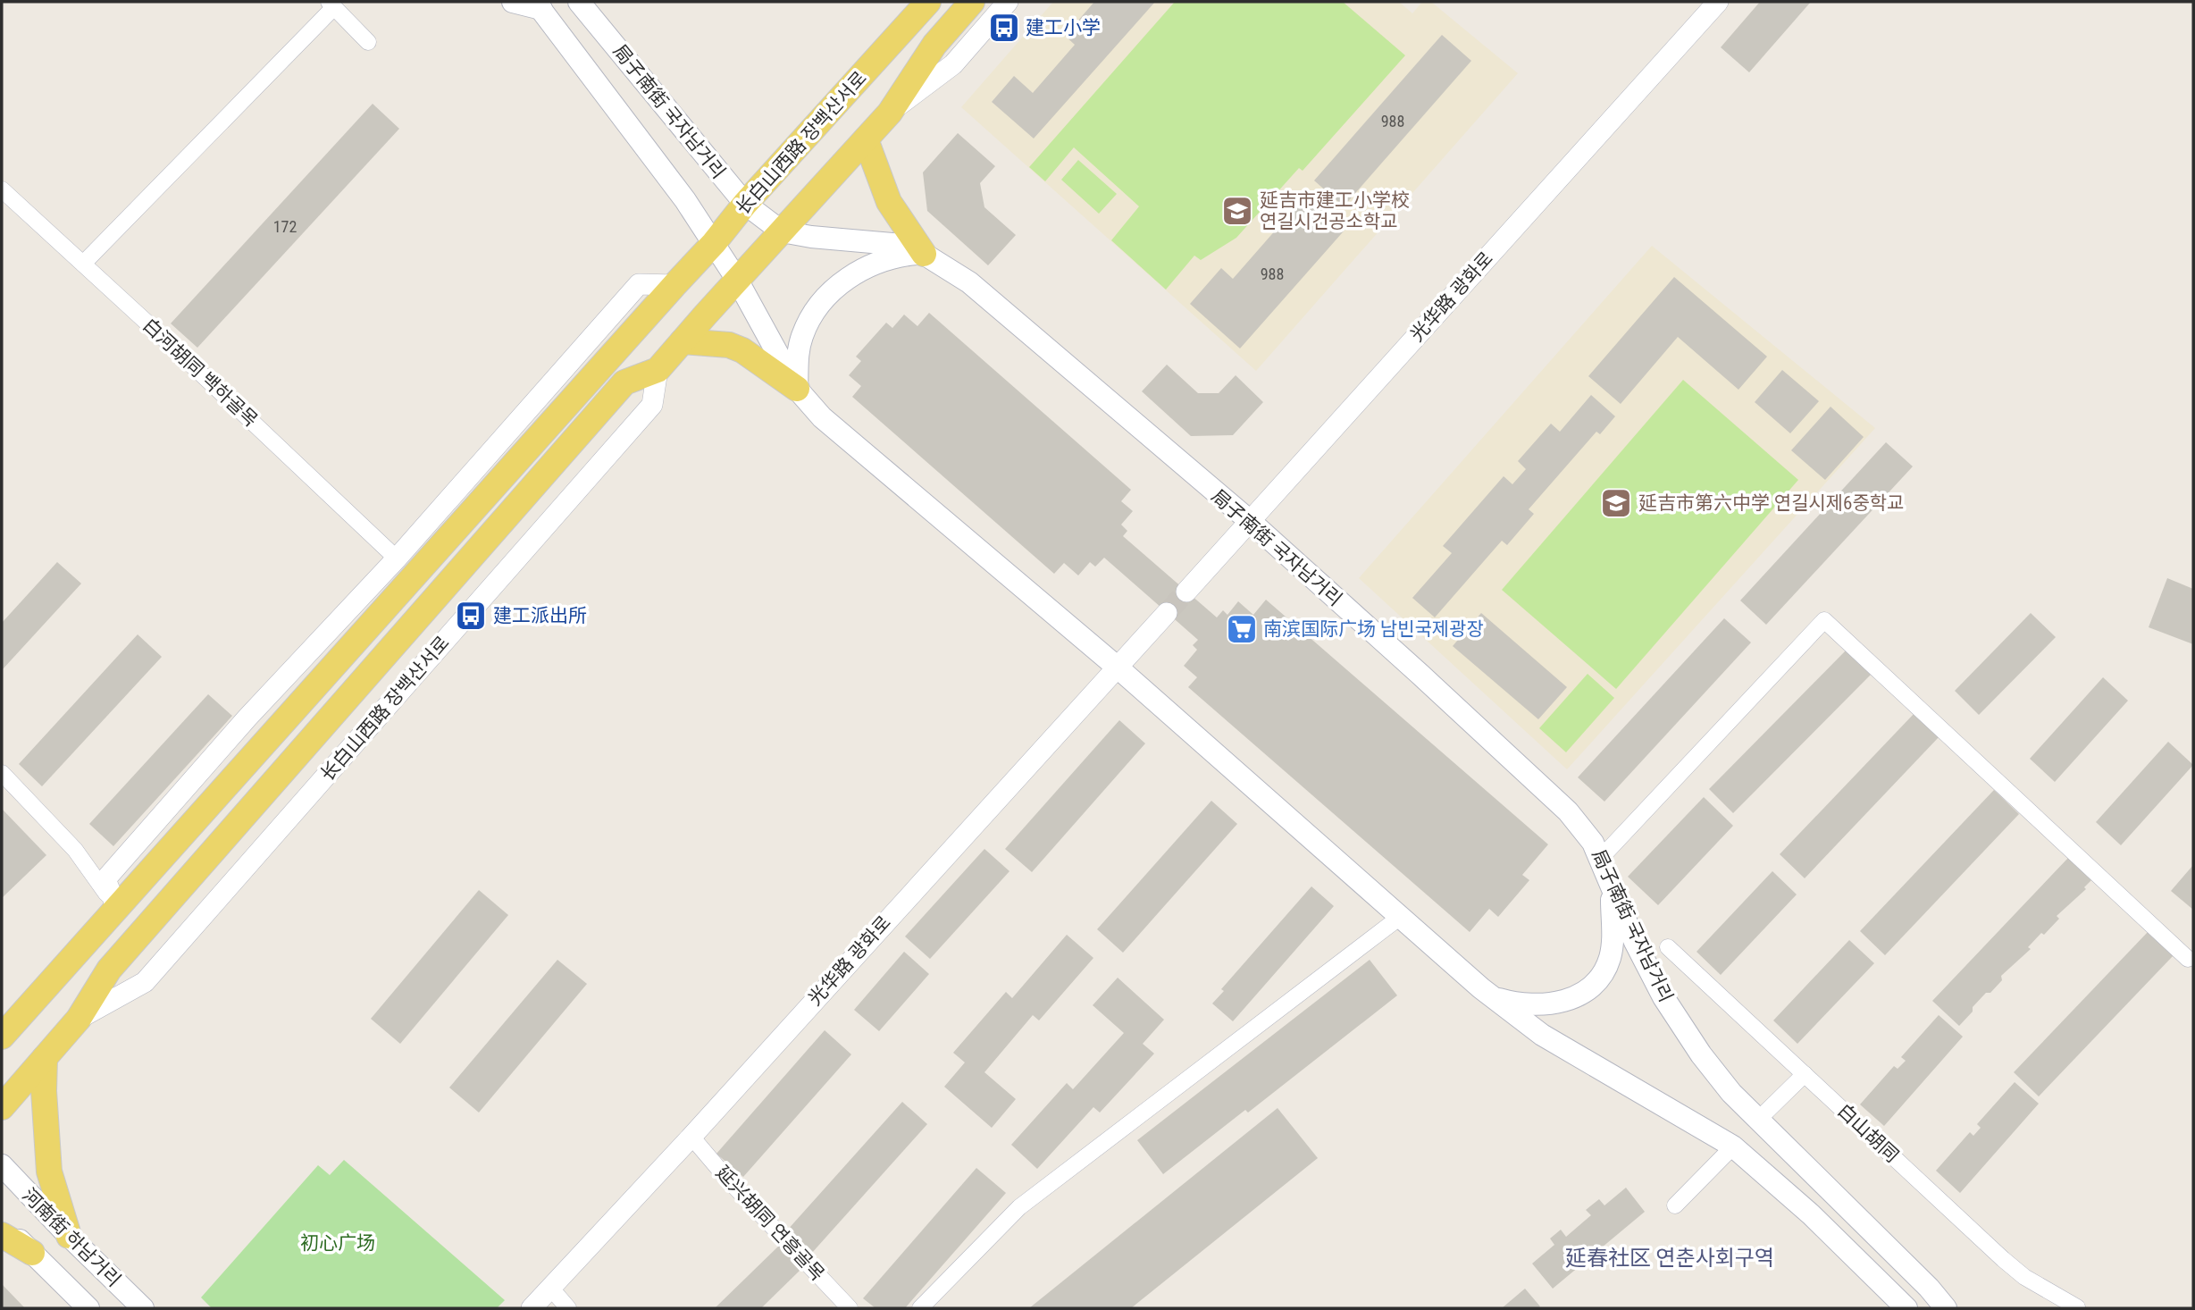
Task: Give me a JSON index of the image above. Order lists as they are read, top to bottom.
{
  "streets": {
    "main road": ["局子南街 국자남거리", "长白山西路 장백산서로", "河南街 하남거리"],
    "street": [
      "光华路 광화로",
      "白河胡同 백하골목",
      "白山胡同",
      "延兴胡同 연흥골목"
    ]
  },
  "crossings": [
    ["局子南街 국자남거리", "长白山西路 장백산서로"],
    ["局子南街 국자남거리", "光华路 광화로"],
    ["光华路 광화로", "延兴胡同 연흥골목"]
  ],
  "districts": ["延春社区 연춘사회구역"],
  "parks": ["初心广场"],
  "places": {
    "bus stop": ["建工小学", "建工派出所"],
    "school or university": ["延吉市建工小学校 연길시건공소학교", "延吉市第六中学 연길시제6중학교"],
    "supermarket": ["南滨国际广场 남빈국제광장"]
  },
  "house_numbers": ["988", "172", "988"]
}
